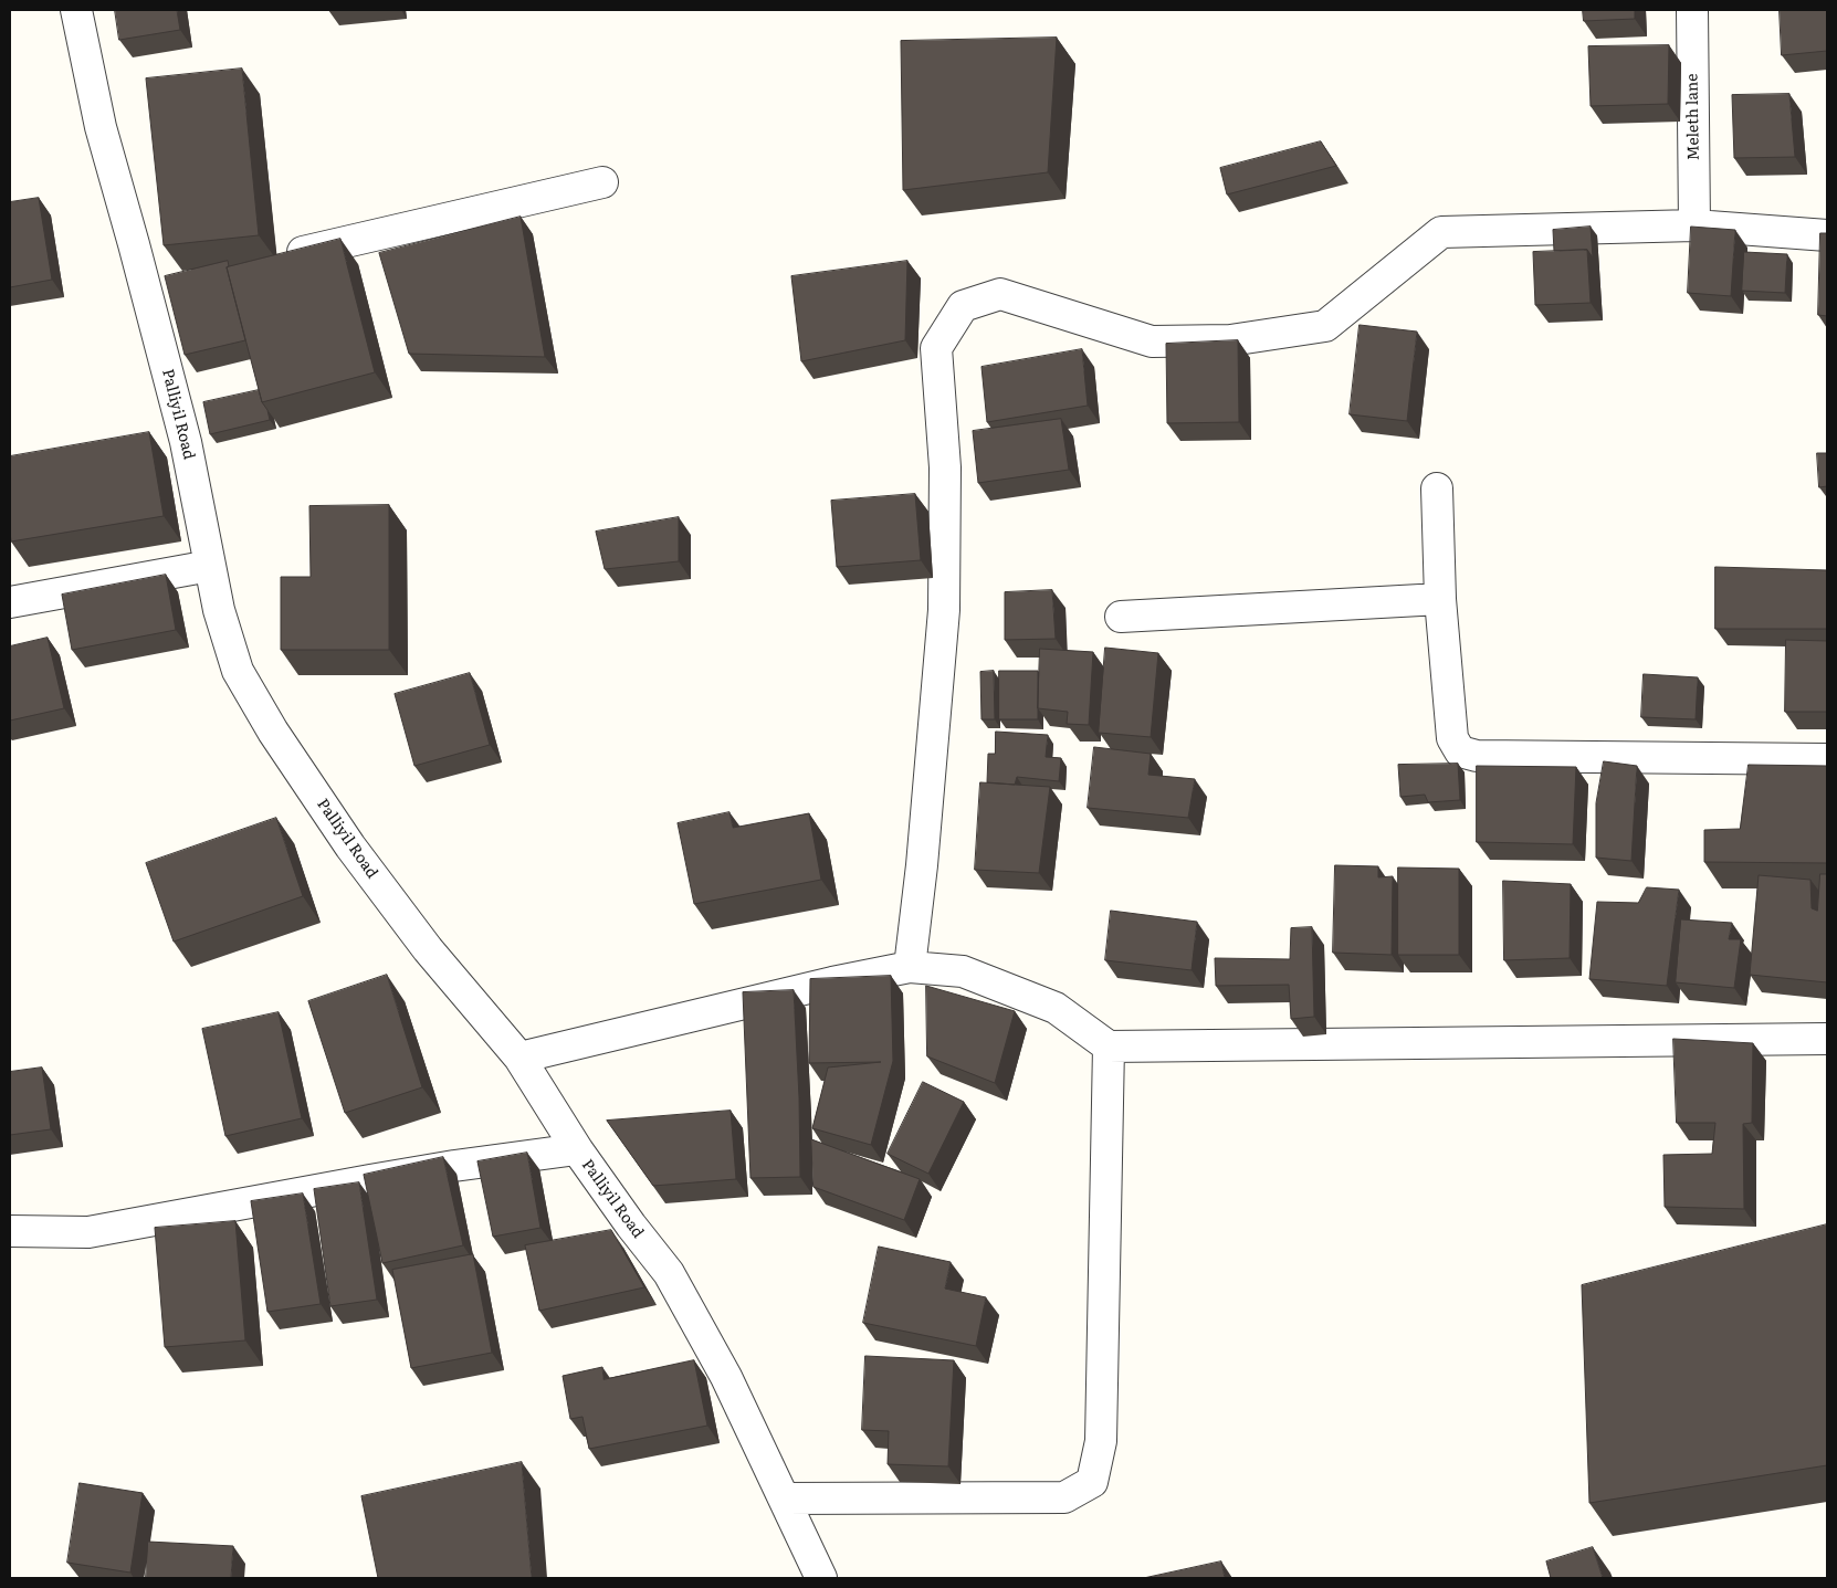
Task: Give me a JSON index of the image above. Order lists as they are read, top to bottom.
{
  "streets": {
    "street": ["Meleth lane", "Palliyil Road"]
  }
}
